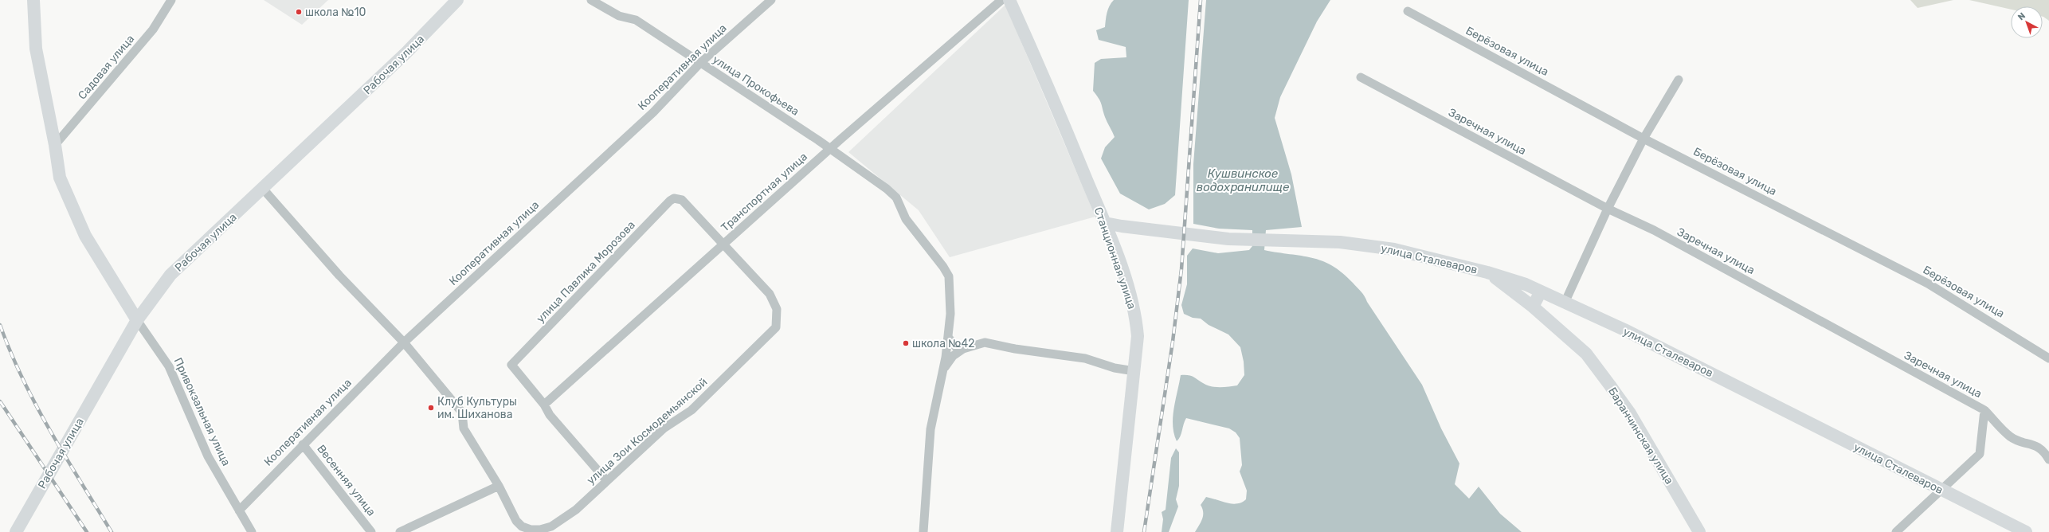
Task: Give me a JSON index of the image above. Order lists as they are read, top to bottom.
{
  "streets": {
    "street": [
      "Берёзовая улица",
      "Рабочая улица",
      "Садовая улица",
      "Кооперативная улица",
      "улица Прокофьева",
      "Заречная улица",
      "Транспортная улица",
      "Станционная улица",
      "улица Сталеваров",
      "улица Павлика Морозова",
      "Привокзальная улица",
      "улица Зои Космодемьянской",
      "Баранчинская улица",
      "Весенняя улица"
    ]
  },
  "crossings": [
    ["Рабочая улица", "Привокзальная улица"],
    ["Кооперативная улица", "улица Прокофьева"],
    ["Кооперативная улица", "Привокзальная улица"],
    ["Кооперативная улица", "Весенняя улица"],
    ["улица Прокофьева", "Транспортная улица"],
    ["Транспортная улица", "улица Павлика Морозова"],
    ["Транспортная улица", "улица Зои Космодемьянской"],
    ["Станционная улица", "улица Сталеваров"],
    ["улица Сталеваров", "Баранчинская улица"],
    ["улица Павлика Морозова", "улица Зои Космодемьянской"]
  ],
  "water": ["Кушвинское водохранилище"],
  "places": ["школа №10", "школа №42", "Клуб Культуры им. Шиханова"],
  "north": "top left"
}
